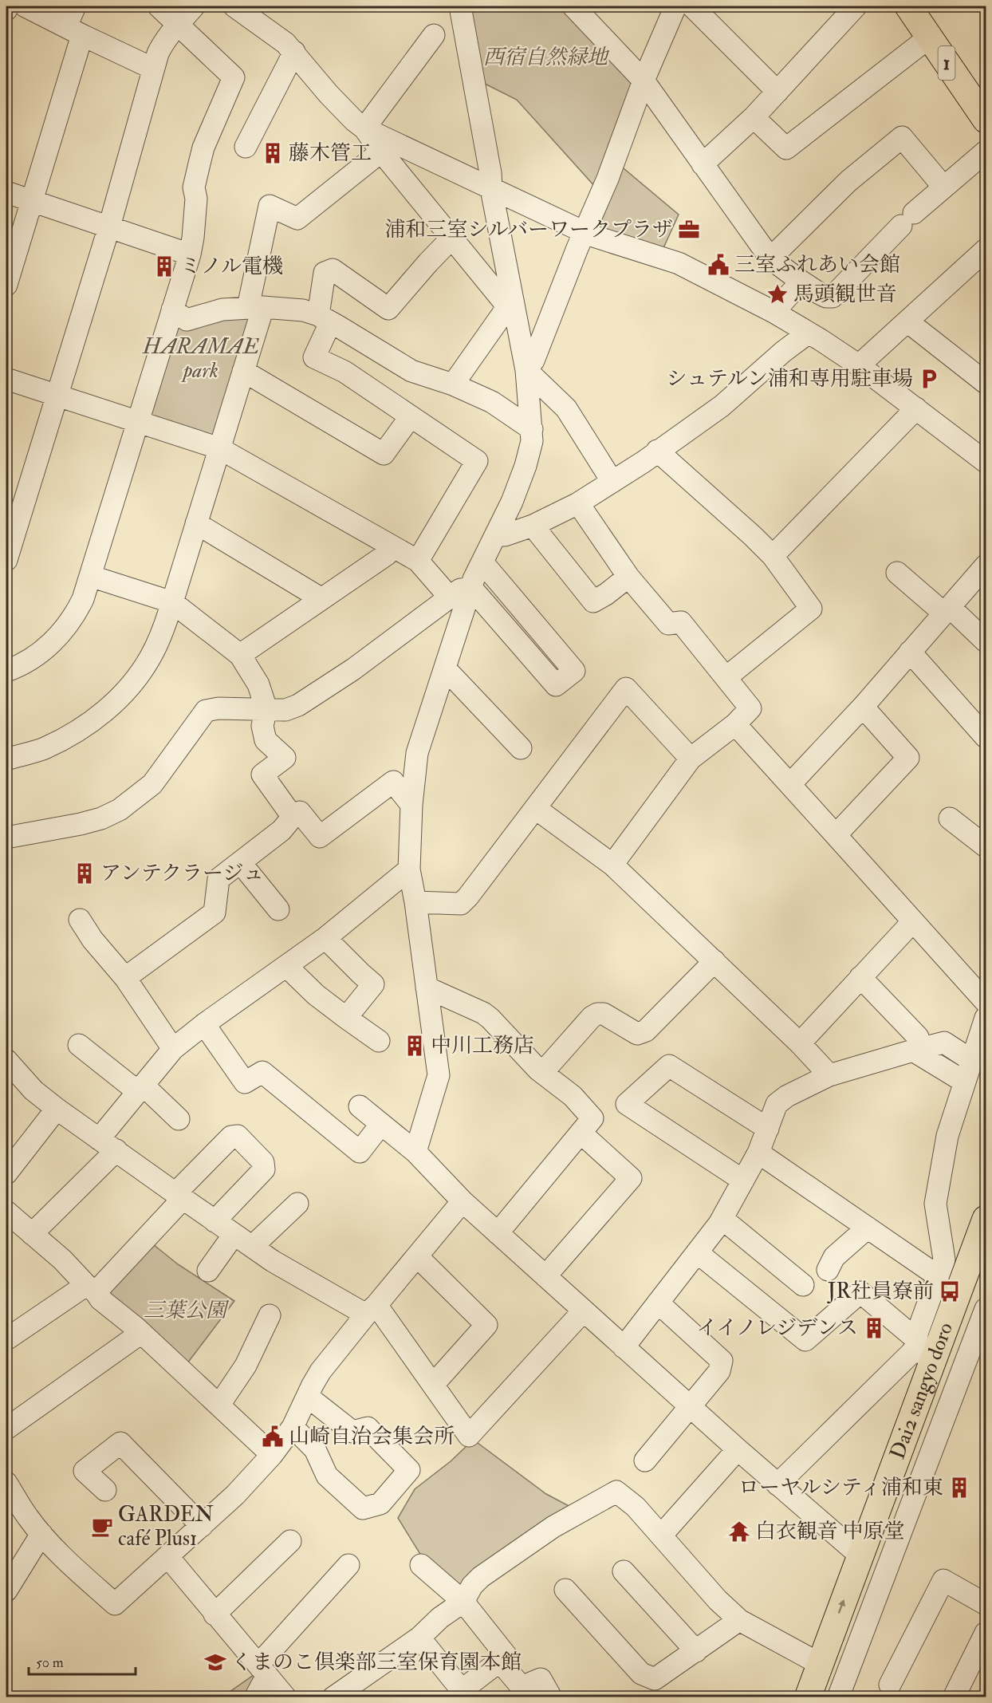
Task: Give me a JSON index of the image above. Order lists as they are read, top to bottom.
{
  "streets": {
    "main road": ["1", "Dai2 sangyo doro"]
  },
  "parks": ["西宿自然緑地", "HARAMAE park", "三葉公園"],
  "places": {
    "building": [
      "藤木管工",
      "ミノル電機",
      "アンテクラージュ",
      "中川工務店",
      "イイノレジデンス",
      "ローヤルシティ浦和東"
    ],
    "office": ["浦和三室シルバーワークプラザ"],
    "public building": ["三室ふれあい会館", "山崎自治会集会所"],
    "place": ["馬頭観世音"],
    "parking": ["シュテルン浦和専用駐車場"],
    "bus stop": ["JR社員寮前"],
    "cafe": ["GARDEN café Plus1"],
    "temple": ["白衣観音 中原堂"],
    "school or university": ["くまのこ倶楽部三室保育園本館"]
  },
  "scale_bar": "50 m"
}
